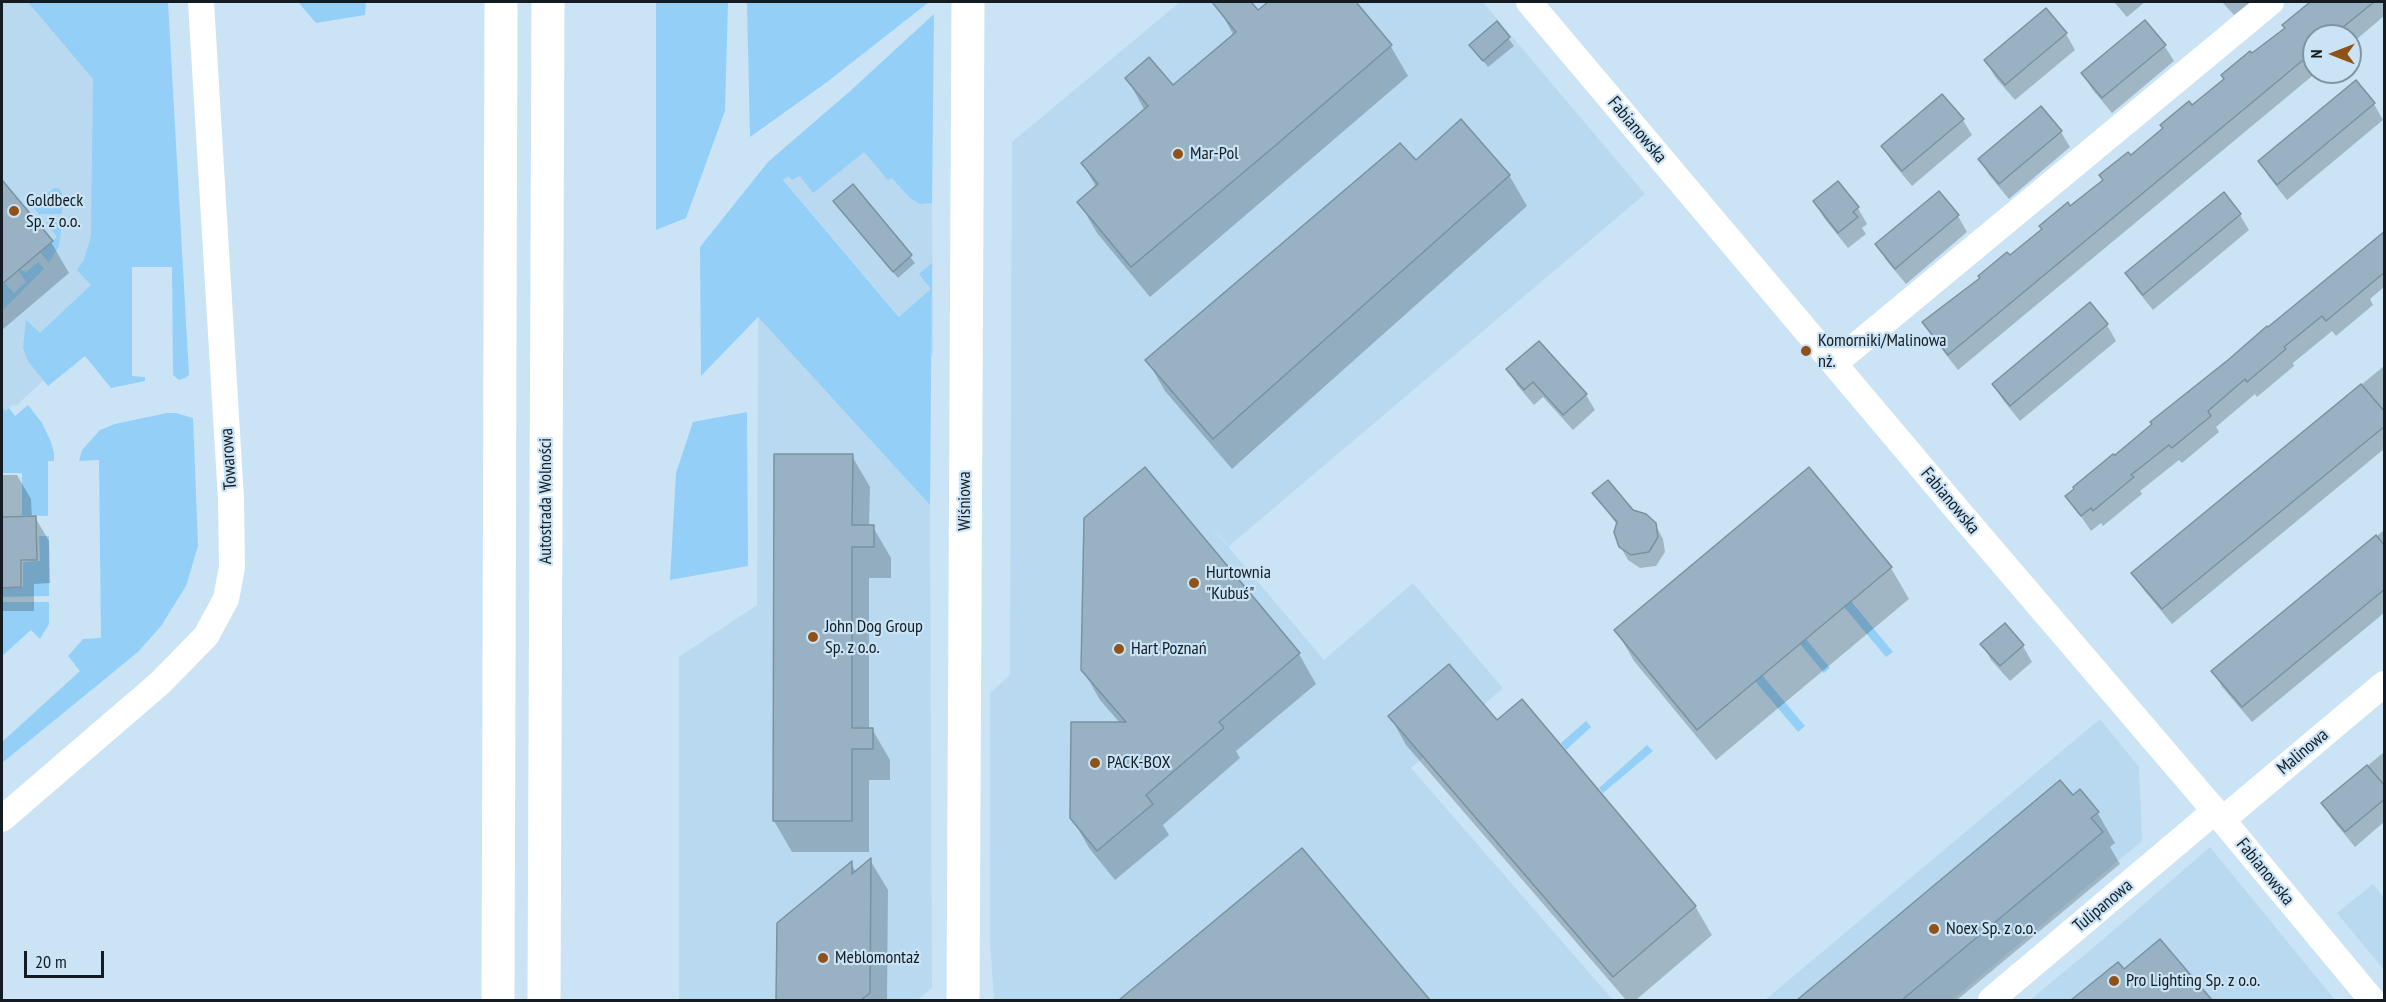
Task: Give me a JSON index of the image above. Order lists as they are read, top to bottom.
{
  "streets": {
    "main road": ["Autostrada Wolności", "Wiśniowa"],
    "street": [
      "Fabianowska",
      "Towarowa",
      "Malinowa",
      "Tulipanowa"
    ]
  },
  "crossings": [
    ["Fabianowska", "Malinowa"],
    ["Fabianowska", "Tulipanowa"],
    ["Malinowa", "Tulipanowa"]
  ],
  "places": [
    "Mar-Pol",
    "Goldbeck Sp. z o.o.",
    "Komorniki/Malinowa nż.",
    "Hurtownia \"Kubuś\"",
    "John Dog Group Sp. z o.o.",
    "Hart Poznań",
    "PACK-BOX",
    "Noex Sp. z o.o.",
    "Meblomontaż",
    "Pro Lighting Sp. z o.o."
  ],
  "scale_bar": "20 m",
  "north": "left"
}
